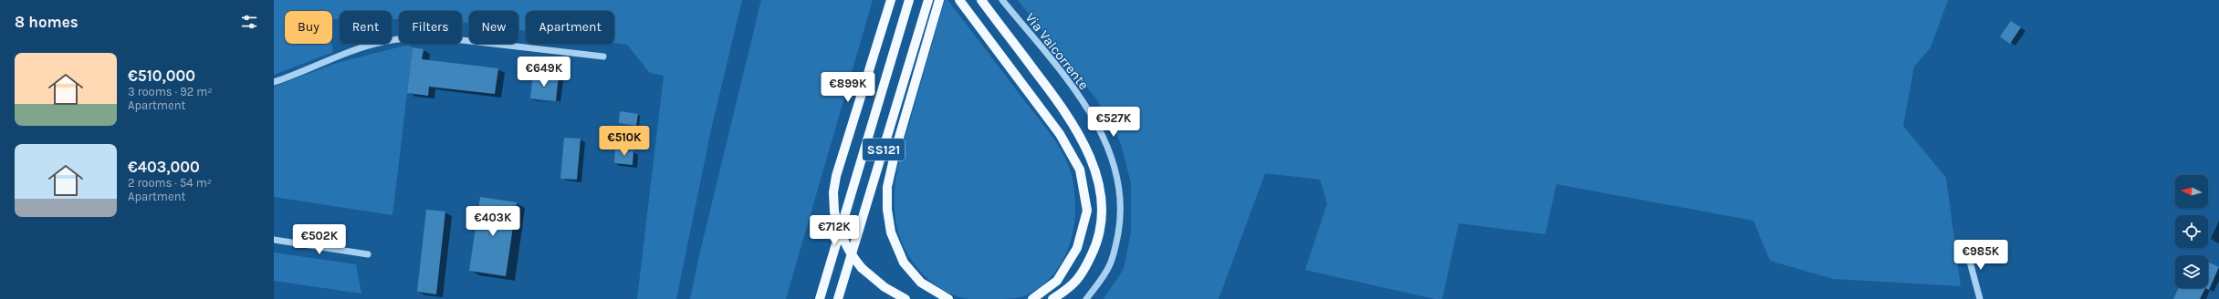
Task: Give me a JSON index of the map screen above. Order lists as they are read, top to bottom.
{
  "streets": {
    "main road": ["SS121"],
    "street": ["Via Valcorrente"]
  },
  "north": "left",
  "page": {
    "heading": "8 homes",
    "chip": [
      "Buy",
      "Rent",
      "Filters",
      "New",
      "Apartment"
    ],
    "list": [
      {
        "name": "€510,000",
        "note": "3 rooms · 92 m² · Apartment"
      },
      {
        "name": "€403,000",
        "note": "2 rooms · 54 m² · Apartment"
      }
    ],
    "price": [
      "€649K",
      "€899K",
      "€527K",
      "€510K",
      "€403K",
      "€712K",
      "€502K",
      "€985K"
    ]
  }
}
